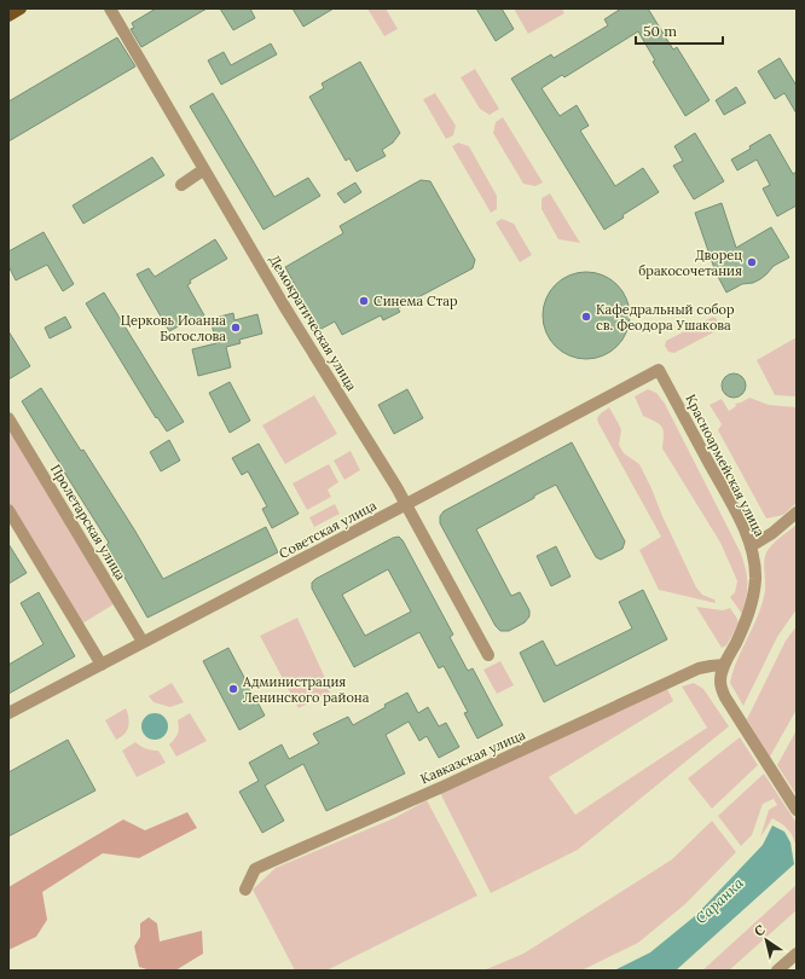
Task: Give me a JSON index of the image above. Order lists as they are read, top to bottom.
{
  "streets": {
    "street": [
      "Демократическая улица",
      "Красноармейская улица",
      "Пролетарская улица",
      "Советская улица",
      "Кавказская улица"
    ]
  },
  "crossings": [
    ["Демократическая улица", "Советская улица"],
    ["Красноармейская улица", "Советская улица"],
    ["Красноармейская улица", "Кавказская улица"],
    ["Пролетарская улица", "Советская улица"]
  ],
  "water": ["Саранка"],
  "places": [
    "Дворец бракосочетания",
    "Синема Стар",
    "Кафедральный собор св. Феодора Ушакова",
    "Церковь Иоанна Богослова",
    "Администрация Ленинского района"
  ],
  "scale_bar": "50 m",
  "north": "top left"
}
